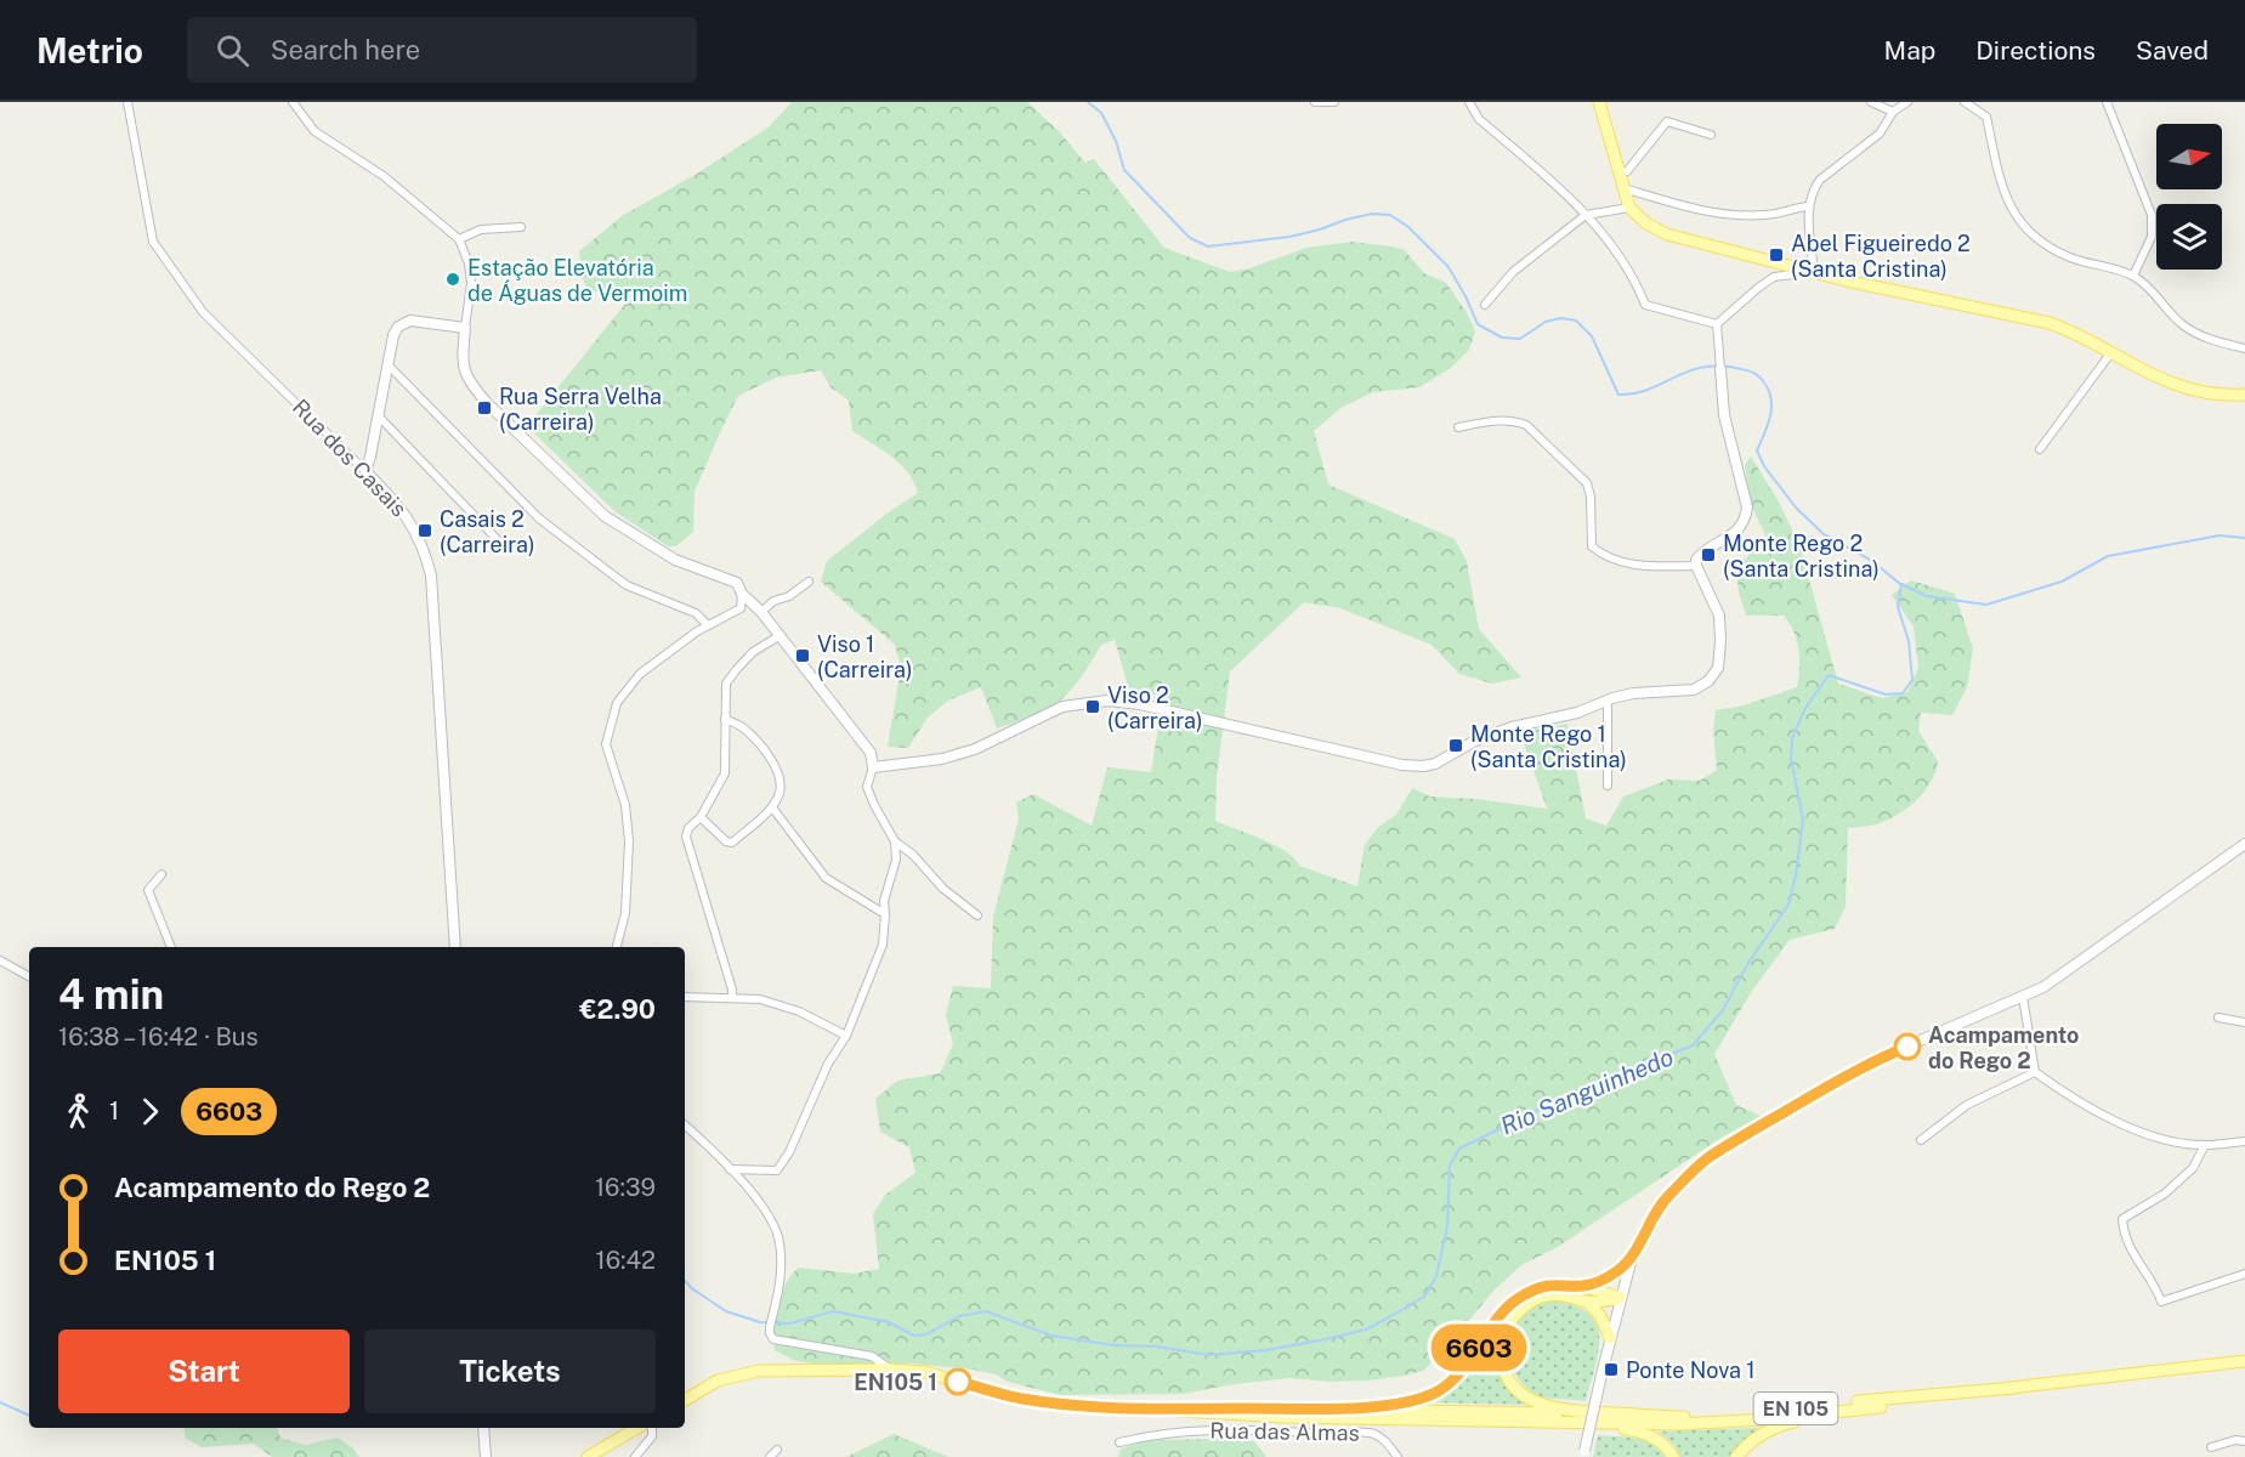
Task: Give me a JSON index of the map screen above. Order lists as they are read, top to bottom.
{
  "streets": {
    "main road": ["EN 105"],
    "street": ["Rua dos Casais", "Rua das Almas"]
  },
  "water": ["Rio Sanguinhedo"],
  "places": {
    "transit": [
      "Abel Figueiredo 2 (Santa Cristina)",
      "Rua Serra Velha (Carreira)",
      "Casais 2 (Carreira)",
      "Monte Rego 2 (Santa Cristina)",
      "Viso 1 (Carreira)",
      "Viso 2 (Carreira)",
      "Monte Rego 1 (Santa Cristina)",
      "Ponte Nova 1"
    ],
    "other": ["Estação Elevatória de Águas de Vermoim", "Acampamento do Rego 2", "EN105 1"]
  },
  "lines": ["bus line 6603"],
  "north": "right",
  "page": {
    "header": "Metrio",
    "search": "Search here",
    "nav": ["Map", "Directions", "Saved"],
    "on_map": "6603",
    "heading": ["4 min", "16:38 – 16:42 · Bus", "€2.90"],
    "legs": ["1", "6603"],
    "list": [
      {
        "name": "Acampamento do Rego 2",
        "value": "16:39"
      },
      {
        "name": "EN105 1",
        "value": "16:42"
      }
    ],
    "buttons": ["Start", "Tickets"]
  }
}
